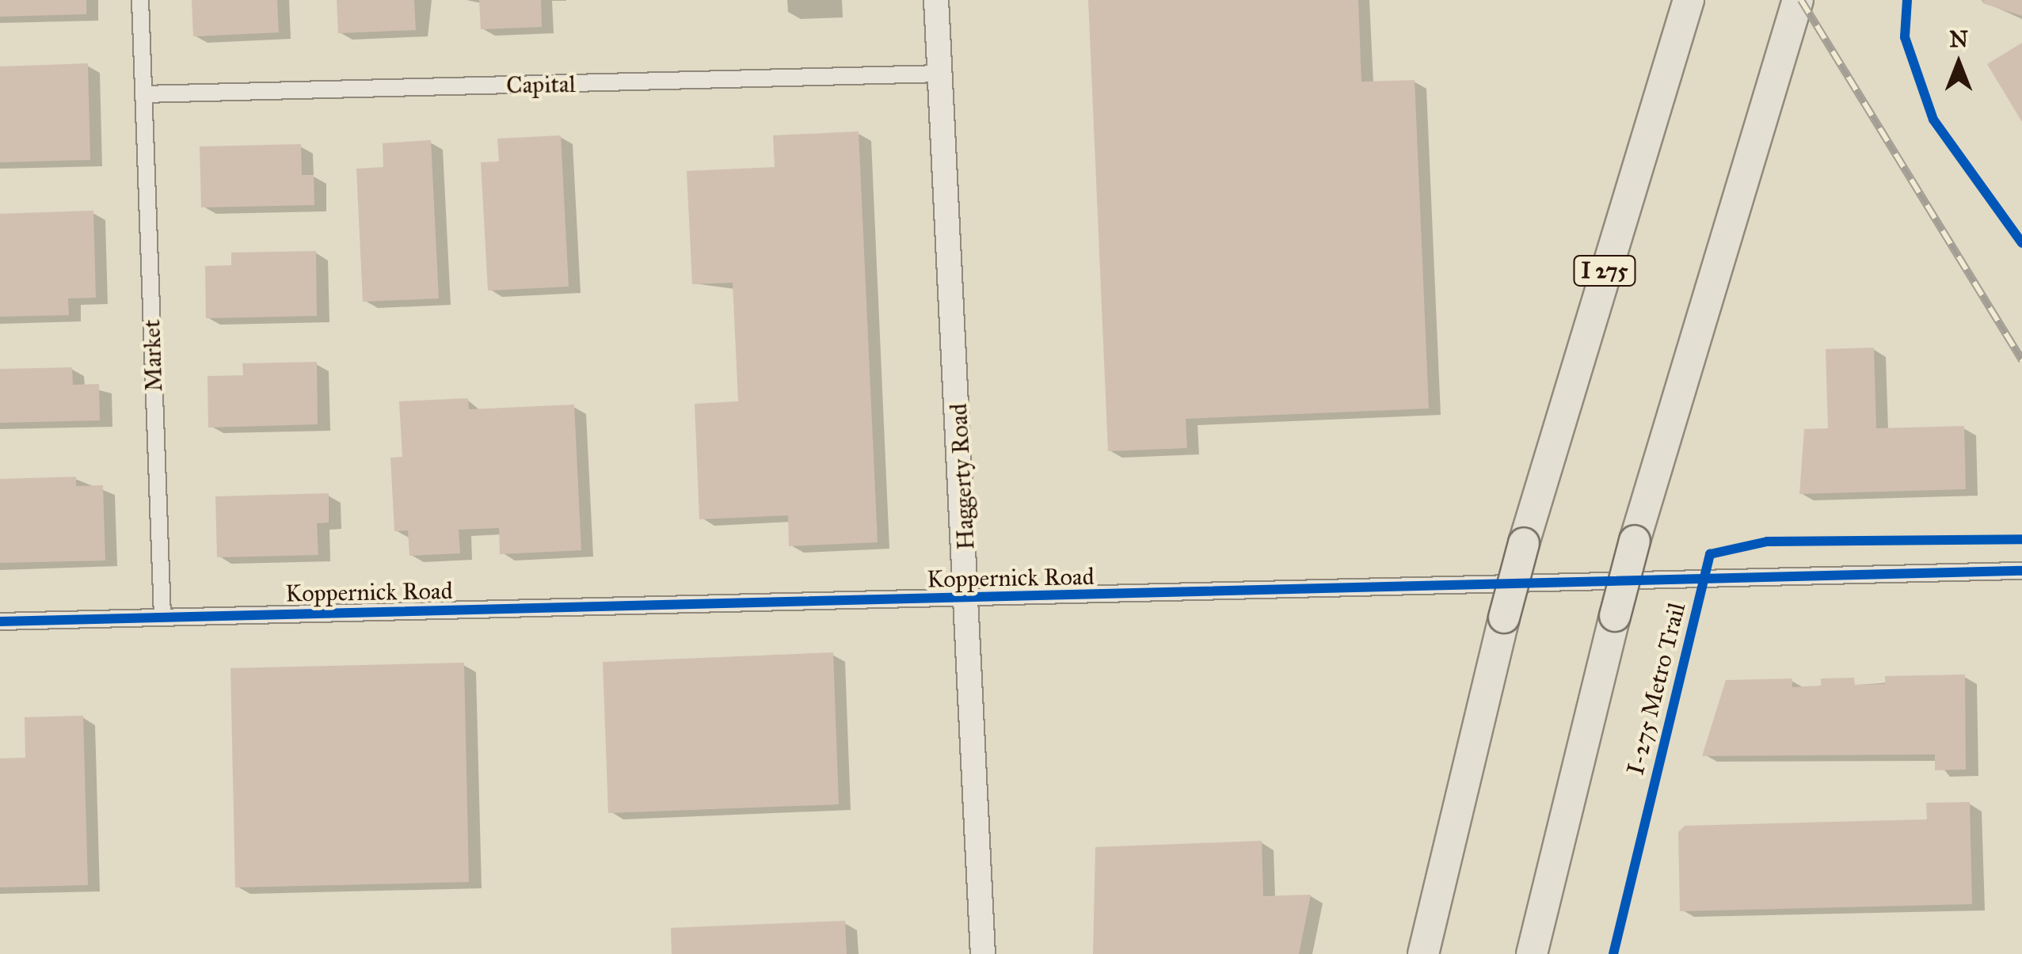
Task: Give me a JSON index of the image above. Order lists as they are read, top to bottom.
{
  "streets": {
    "highway": ["I 275"],
    "main road": ["Haggerty Road"],
    "street": ["Capital", "Market", "Koppernick Road"],
    "cycle path": ["I-275 Metro Trail"]
  },
  "crossings": [
    ["Capital", "Market"],
    ["Capital", "Haggerty Road"],
    ["Market", "Koppernick Road"],
    ["Haggerty Road", "Koppernick Road"]
  ],
  "north": "top"
}
